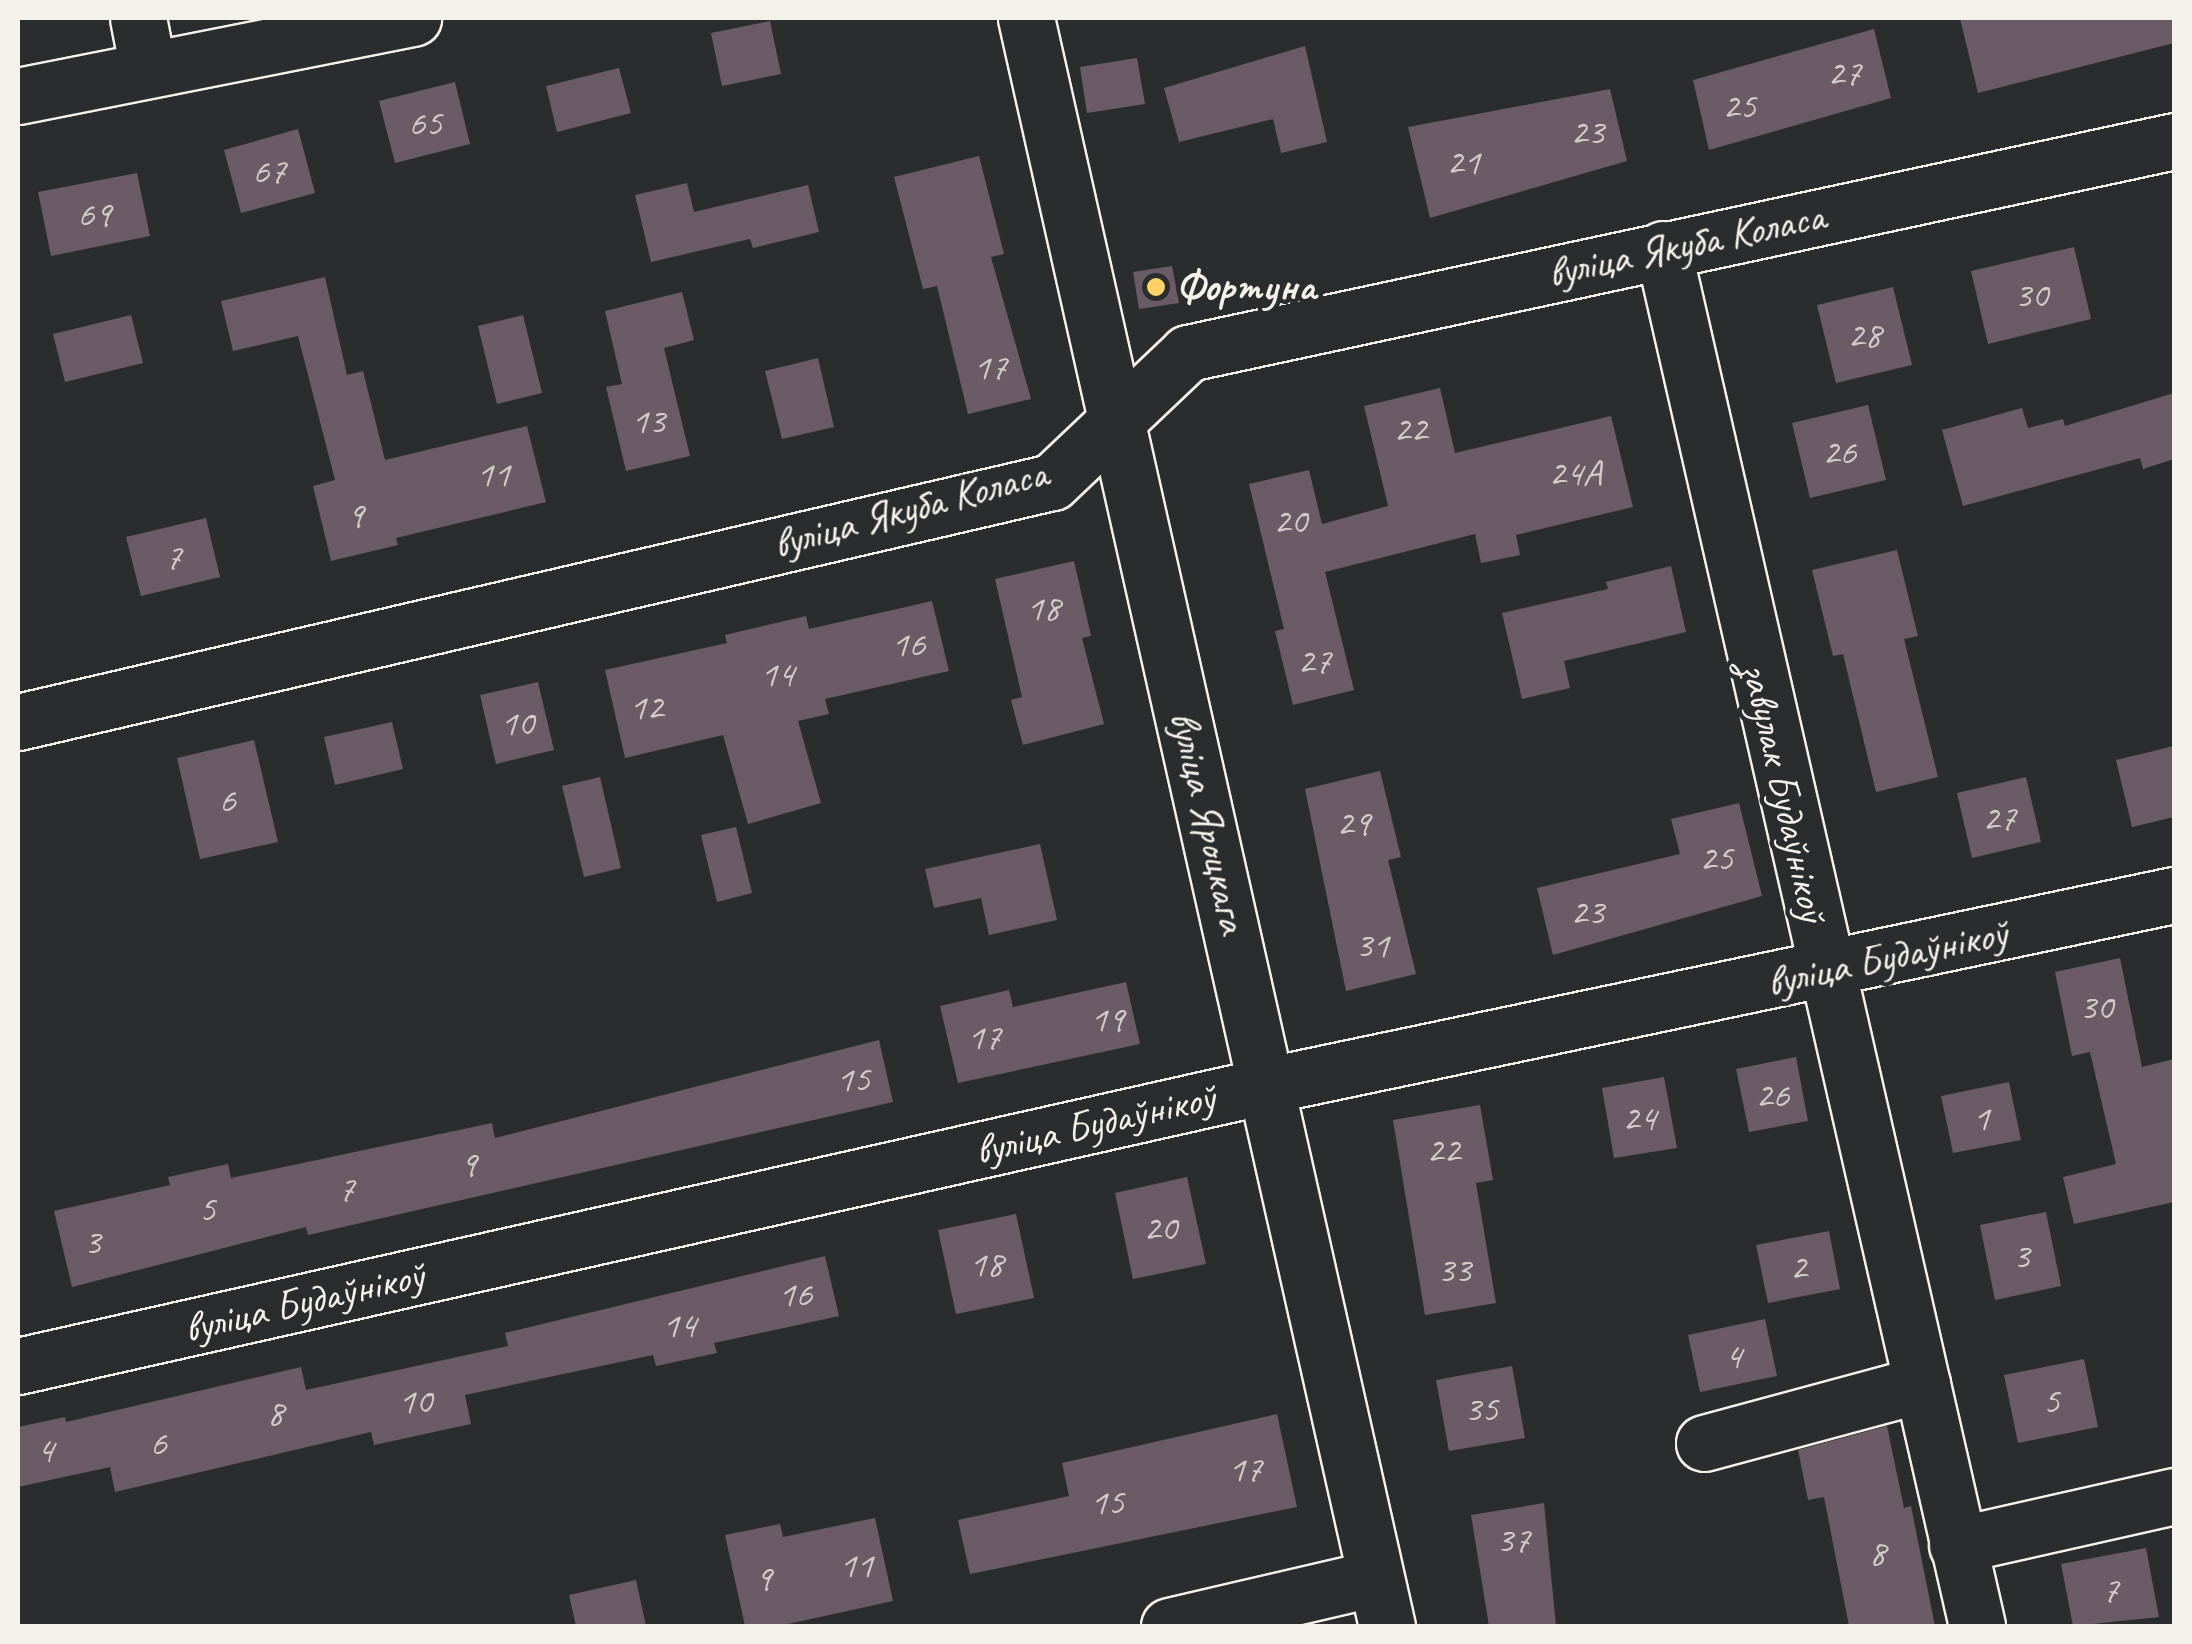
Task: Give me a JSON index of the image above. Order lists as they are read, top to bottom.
{
  "streets": {
    "street": [
      "вуліца Якуба Коласа",
      "завулак Будаўнікоў",
      "вуліца Яроцкага",
      "вуліца Будаўнікоў"
    ]
  },
  "crossings": [
    ["вуліца Якуба Коласа", "завулак Будаўнікоў"],
    ["вуліца Якуба Коласа", "вуліца Яроцкага"],
    ["завулак Будаўнікоў", "вуліца Будаўнікоў"],
    ["вуліца Яроцкага", "вуліца Будаўнікоў"]
  ],
  "places": ["Фортуна"],
  "house_numbers": [
    "27",
    "25",
    "65",
    "23",
    "21",
    "67",
    "69",
    "30",
    "28",
    "17",
    "13",
    "22",
    "26",
    "24А",
    "11",
    "9",
    "20",
    "7",
    "18",
    "16",
    "27",
    "14",
    "12",
    "10",
    "6",
    "27",
    "29",
    "25",
    "23",
    "31",
    "30",
    "19",
    "17",
    "15",
    "26",
    "24",
    "1",
    "22",
    "9",
    "7",
    "5",
    "20",
    "3",
    "3",
    "18",
    "2",
    "33",
    "16",
    "14",
    "4",
    "10",
    "5",
    "35",
    "8",
    "6",
    "4",
    "17",
    "15",
    "37",
    "8",
    "11",
    "9",
    "7"
  ]
}
